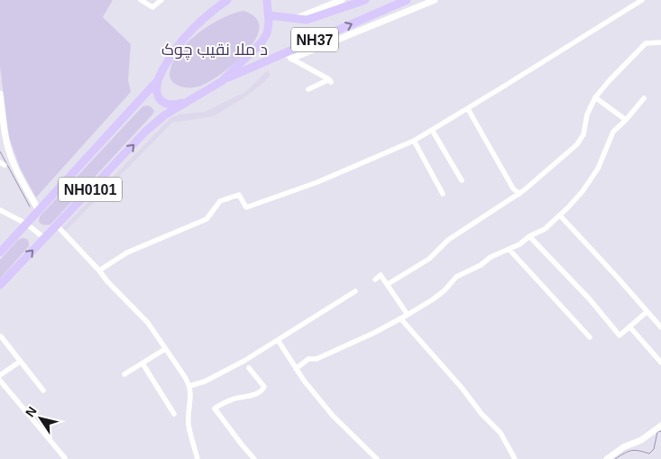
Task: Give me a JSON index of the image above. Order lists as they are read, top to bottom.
{
  "streets": {
    "highway": ["NH37", "NH0101"]
  },
  "crossings": [
    ["NH37", "NH0101"]
  ],
  "parks": ["د ملا نقيب چوک"],
  "north": "top left"
}
